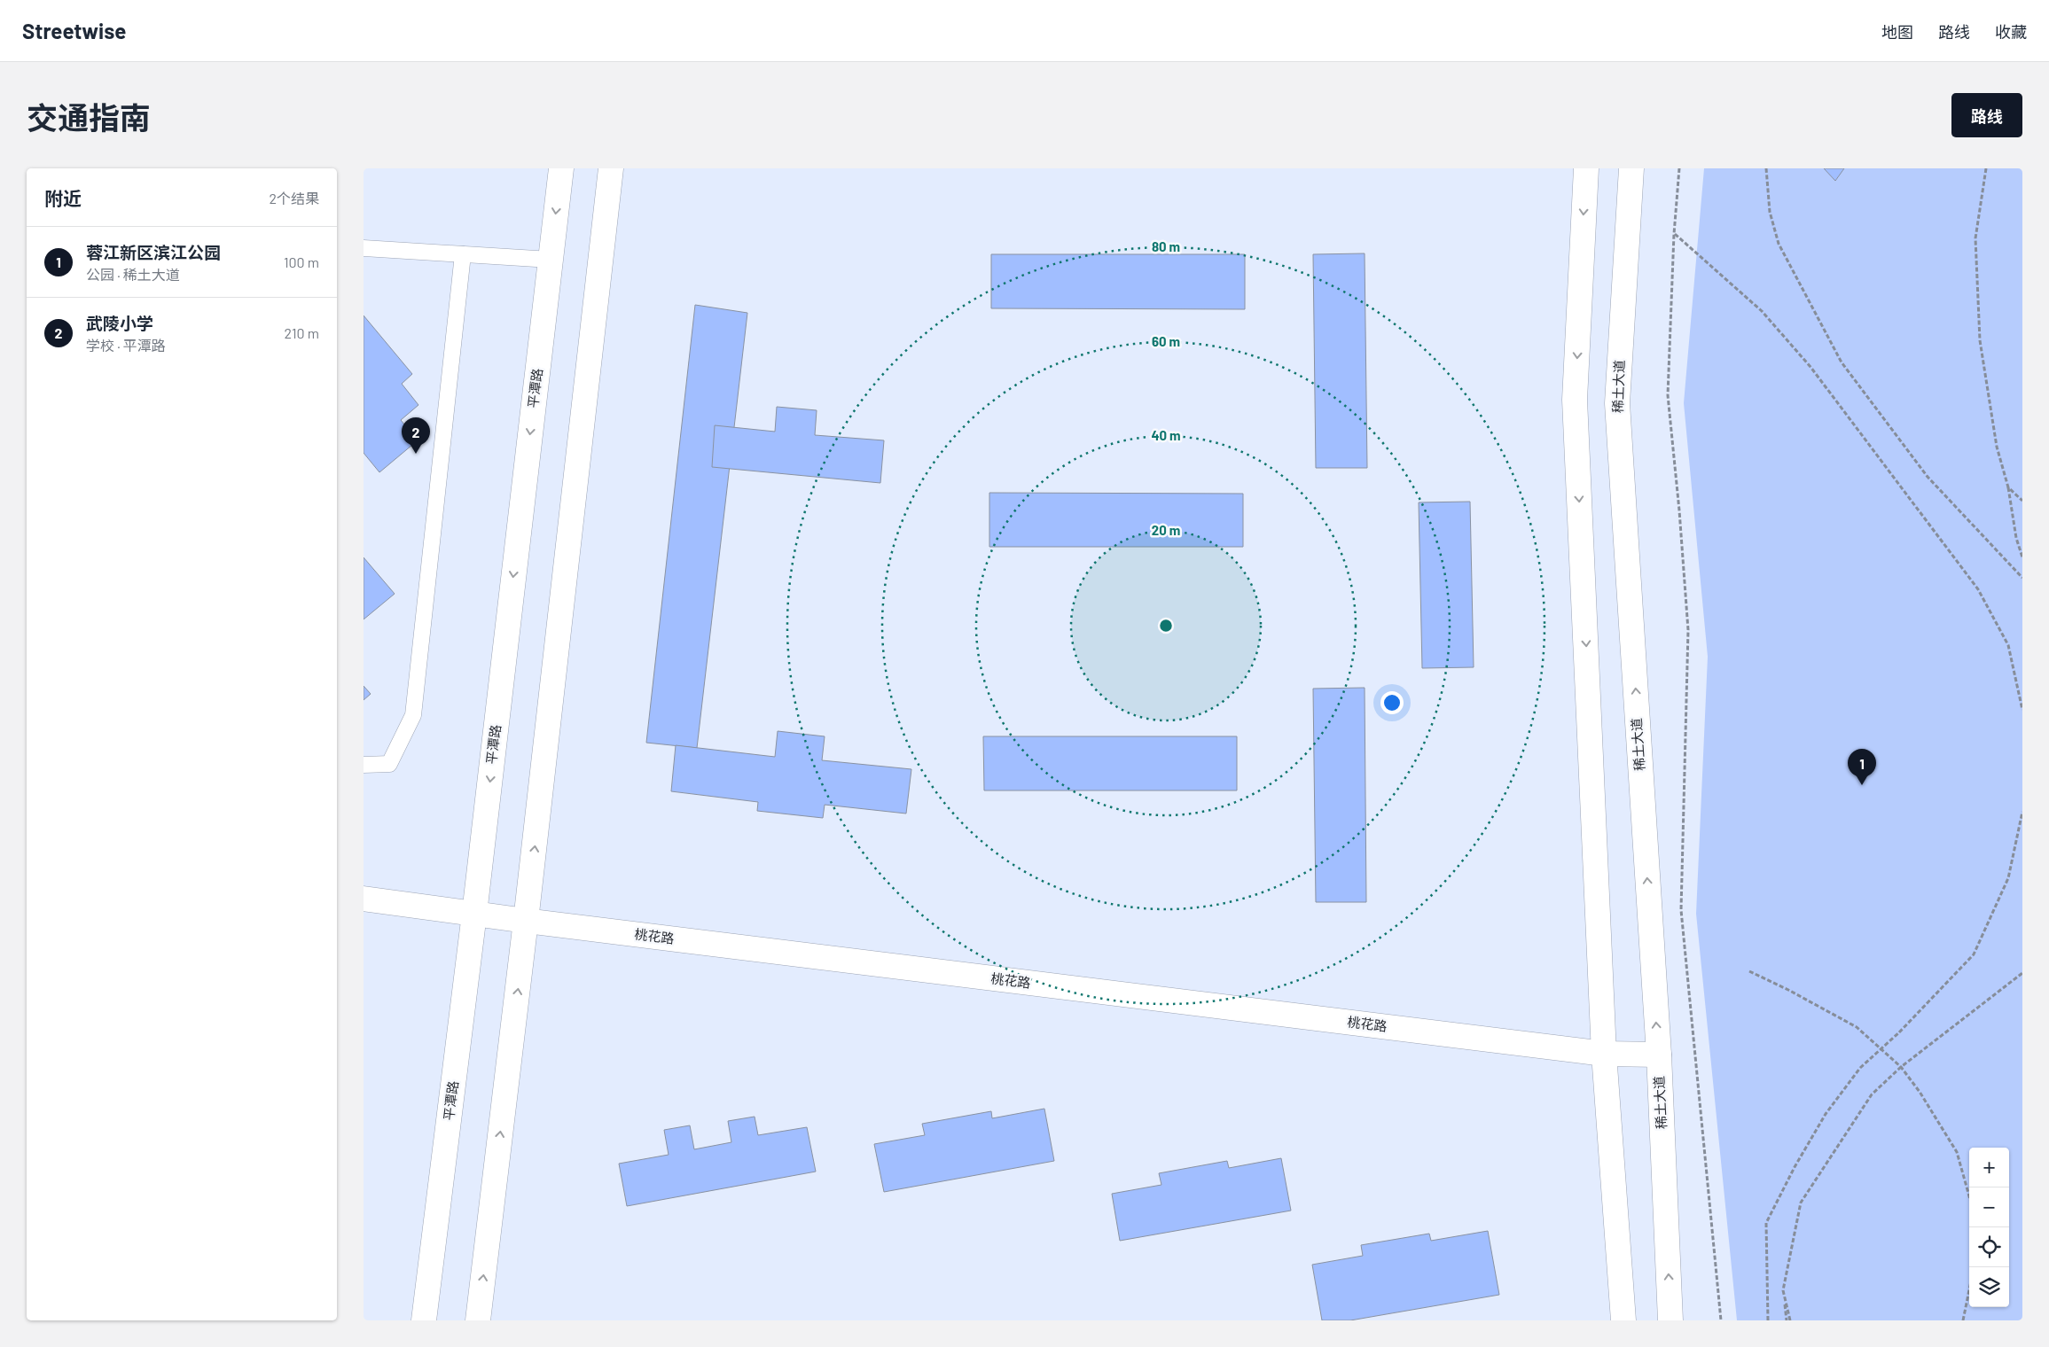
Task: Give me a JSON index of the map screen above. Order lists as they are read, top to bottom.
{
  "streets": {
    "street": ["稀土大道", "平潭路", "桃花路"]
  },
  "crossings": [
    ["稀土大道", "桃花路"],
    ["平潭路", "桃花路"]
  ],
  "page": {
    "header": "Streetwise",
    "nav": ["地图", "路线", "收藏"],
    "title": "交通指南",
    "buttons": "路线",
    "heading": ["附近", "2个结果"],
    "list": [
      {
        "mark": "1",
        "name": "蓉江新区滨江公园",
        "note": "公园 · 稀土大道",
        "value": "100 m"
      },
      {
        "mark": "2",
        "name": "武陵小学",
        "note": "学校 · 平潭路",
        "value": "210 m"
      }
    ],
    "pins": ["2", "1"],
    "map_buttons": ["+", "−"]
  },
  "rings": [
    "80 m",
    "60 m",
    "40 m",
    "20 m"
  ]
}
